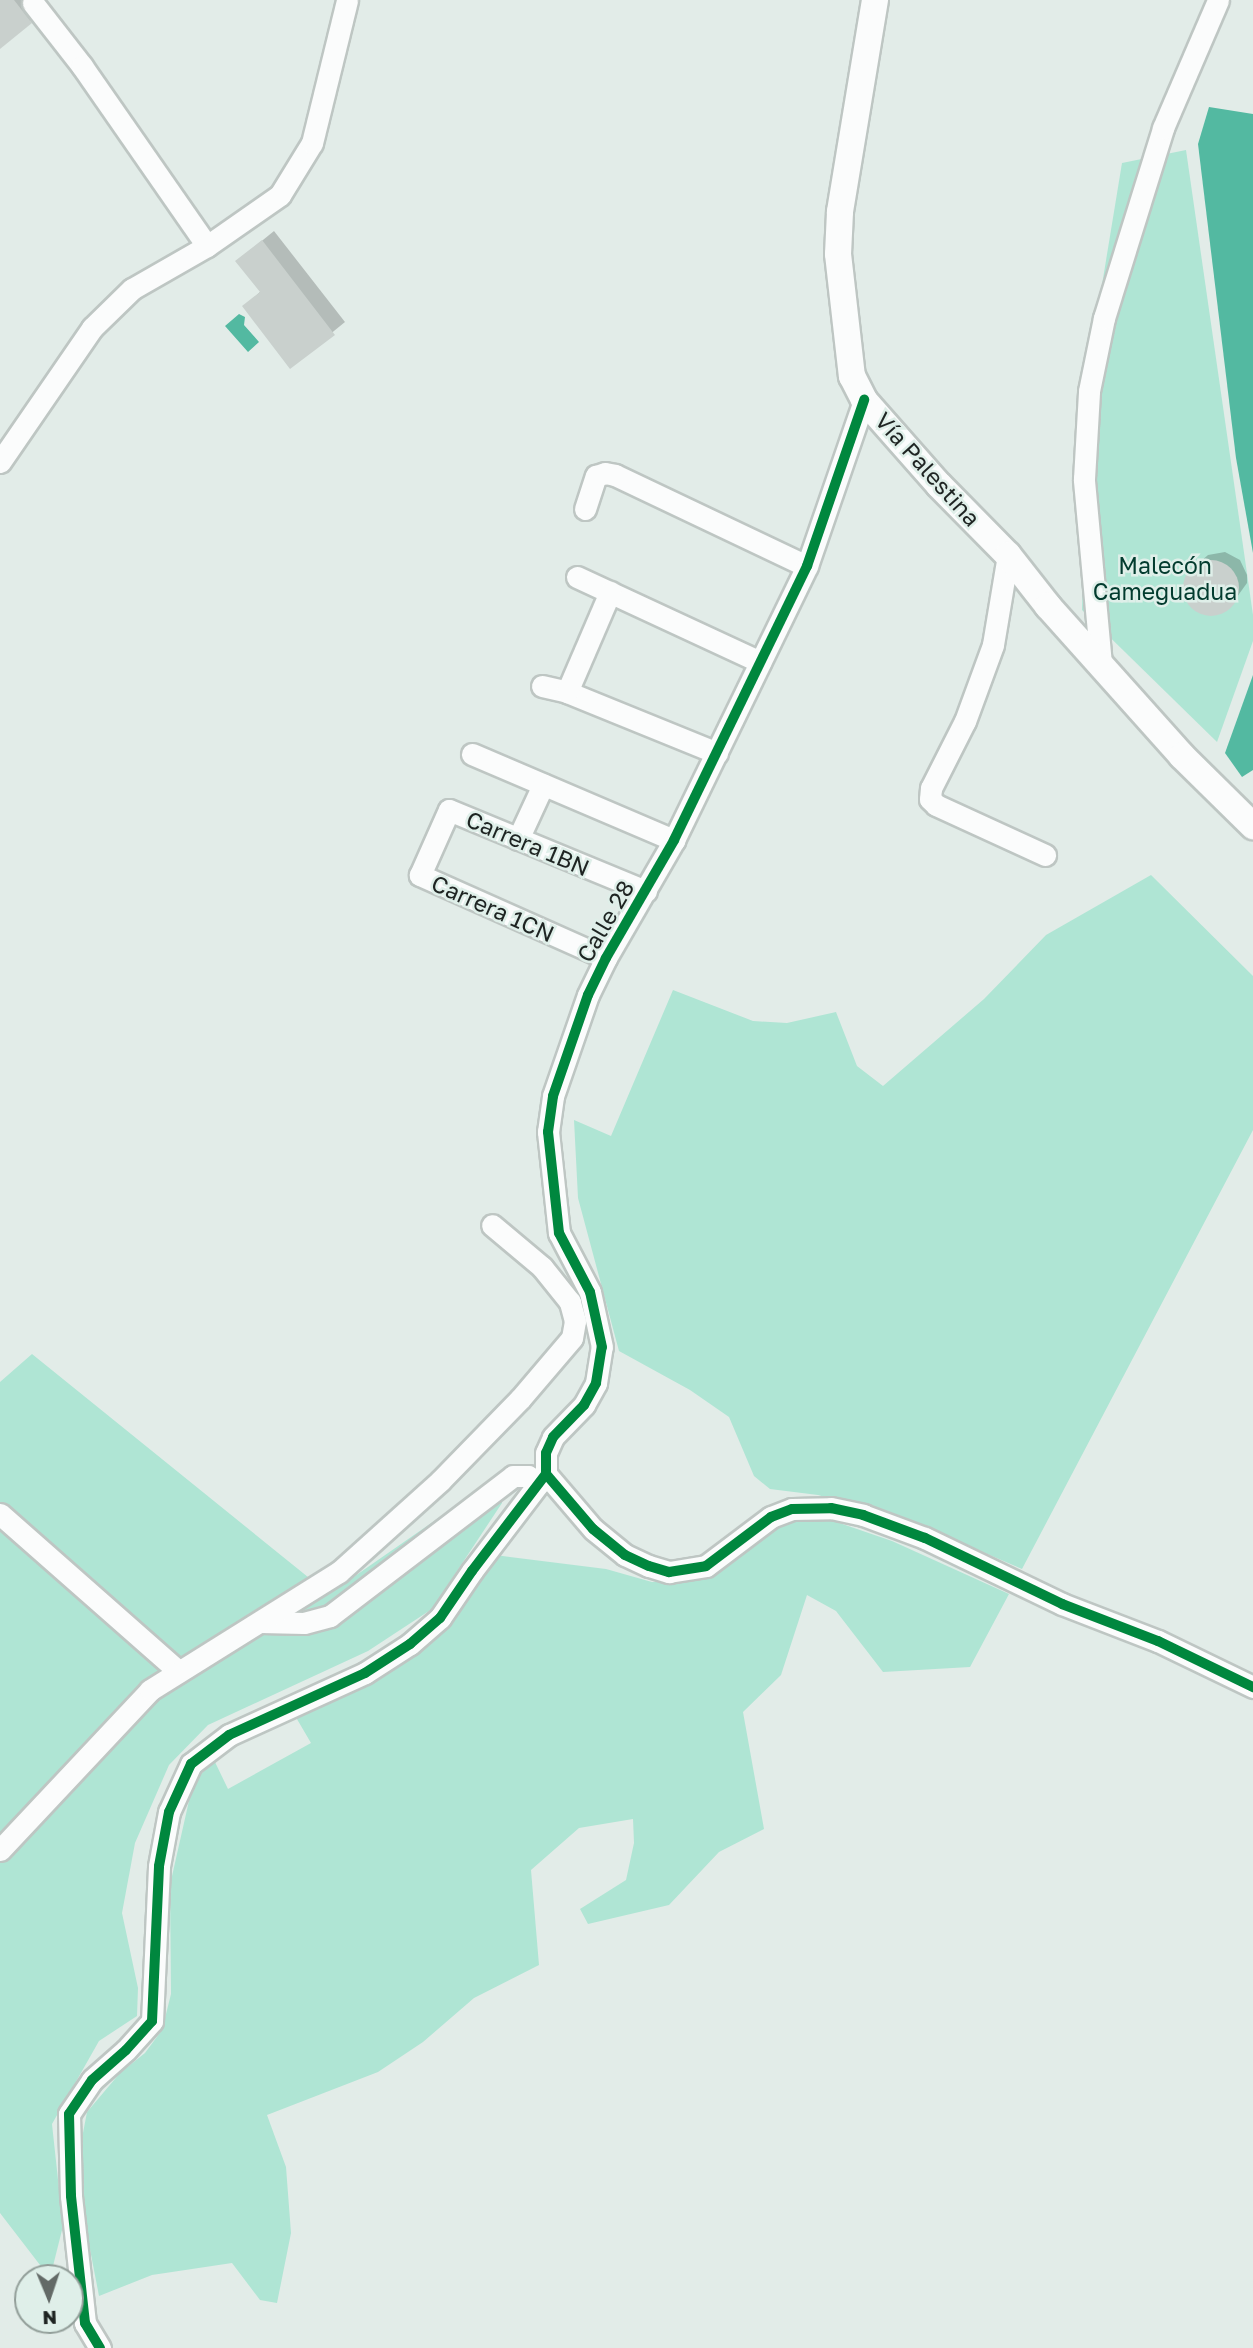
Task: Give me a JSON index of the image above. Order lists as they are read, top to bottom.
{
  "streets": {
    "main road": ["Vía Palestina"],
    "street": ["Carrera 1BN", "Carrera 1CN", "Calle 28"]
  },
  "crossings": [
    ["Vía Palestina", "Calle 28"],
    ["Carrera 1BN", "Carrera 1CN"],
    ["Carrera 1BN", "Calle 28"],
    ["Carrera 1CN", "Calle 28"]
  ],
  "parks": ["Malecón Cameguadua"],
  "north": "bottom"
}
